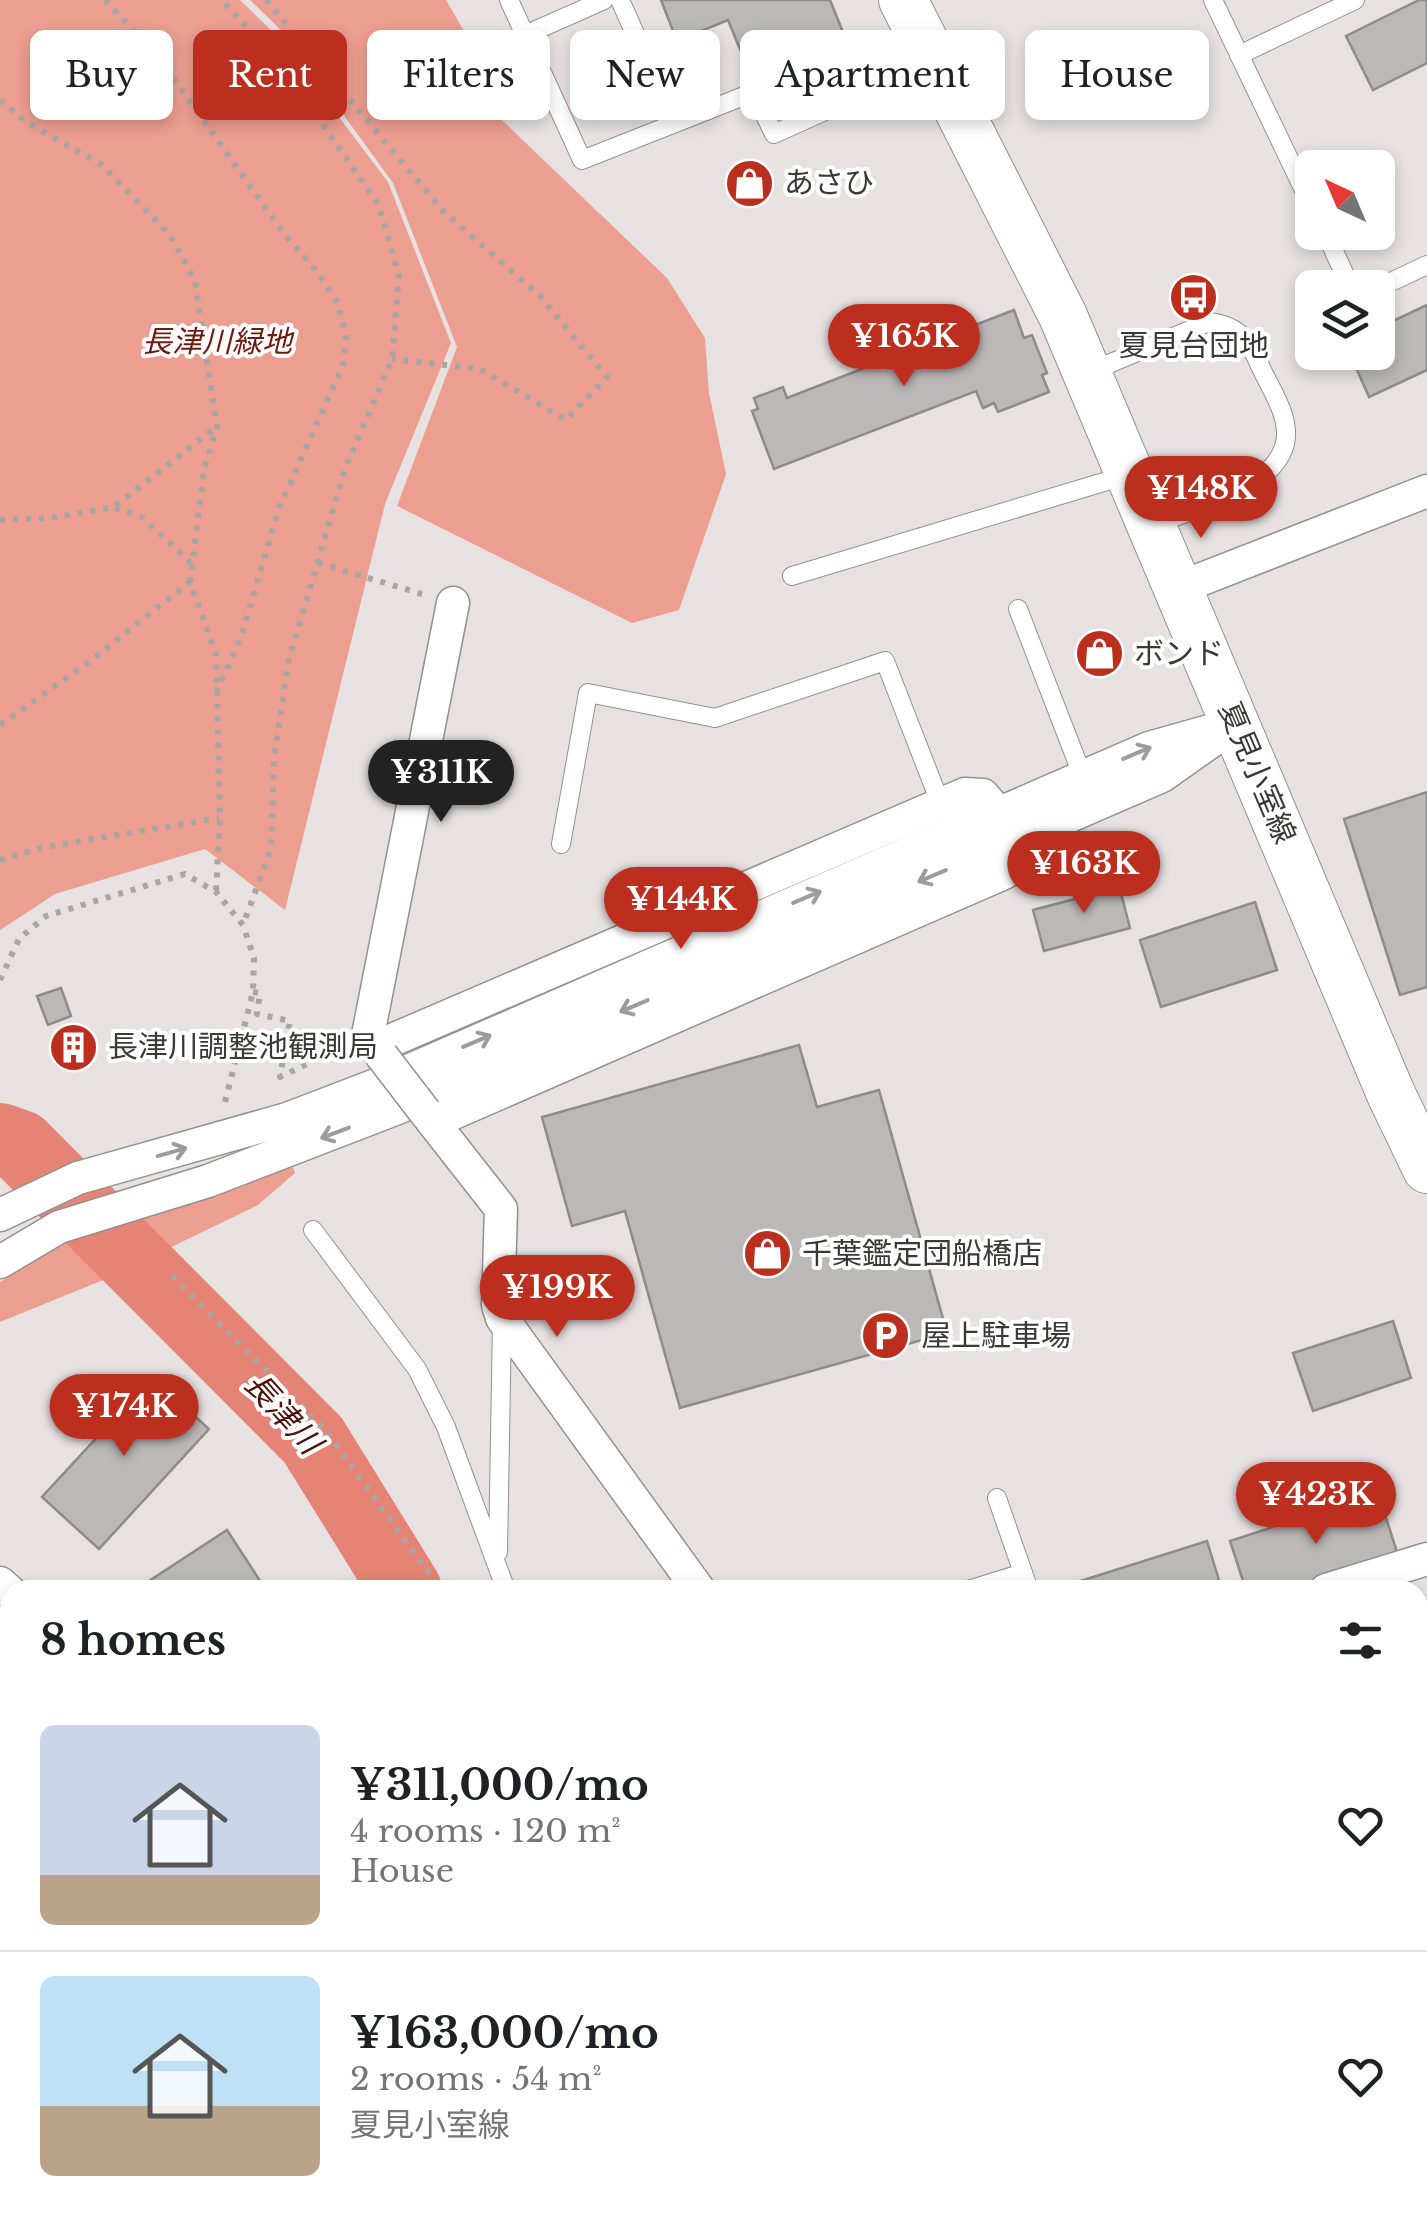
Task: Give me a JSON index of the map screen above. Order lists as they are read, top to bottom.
{
  "streets": {
    "main road": ["夏見小室線"]
  },
  "water": ["長津川"],
  "parks": ["長津川緑地"],
  "places": {
    "shop": ["あさひ", "ボンド", "千葉鑑定団船橋店"],
    "bus stop": ["夏見台団地"],
    "building": ["長津川調整池観測局"],
    "parking": ["屋上駐車場"]
  },
  "north": "top left",
  "page": {
    "chip": [
      "Buy",
      "Rent",
      "Filters",
      "New",
      "Apartment",
      "House"
    ],
    "price": [
      "¥165K",
      "¥148K",
      "¥311K",
      "¥163K",
      "¥144K",
      "¥199K",
      "¥174K",
      "¥423K"
    ],
    "heading": "8 homes",
    "list": [
      {
        "name": "¥311,000/mo",
        "note": "4 rooms · 120 m² · House"
      },
      {
        "name": "¥163,000/mo",
        "note": "2 rooms · 54 m² · 夏見小室線"
      }
    ]
  }
}
